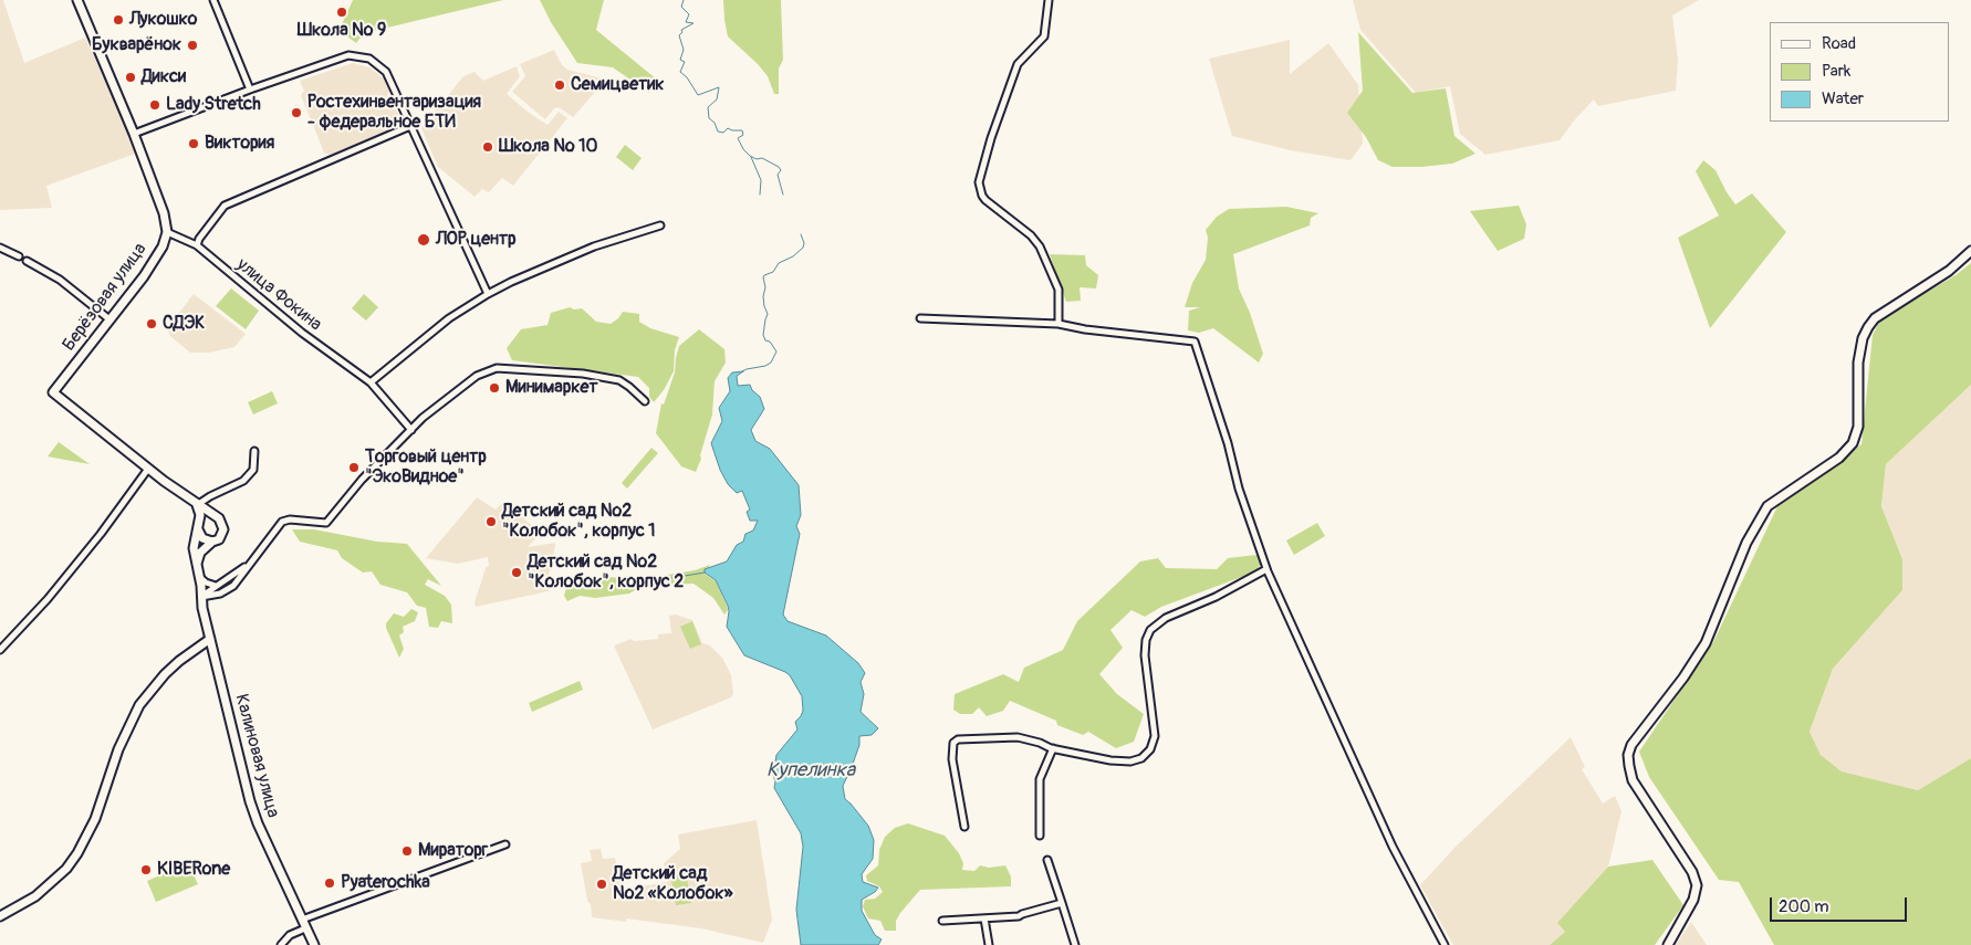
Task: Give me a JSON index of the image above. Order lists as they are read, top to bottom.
{
  "streets": {
    "street": ["улица Фокина", "Берёзовая улица", "Калиновая улица"]
  },
  "crossings": [
    ["улица Фокина", "Берёзовая улица"]
  ],
  "water": ["Купелинка"],
  "places": [
    "Школа № 9",
    "Лукошко",
    "Букварёнок",
    "Дикси",
    "Семицветик",
    "Lady Stretch",
    "Ростехинвентаризация - федеральное БТИ",
    "Виктория",
    "Школа № 10",
    "ЛОР центр",
    "СДЭК",
    "Минимаркет",
    "Торговый центр \"ЭкоВидное\"",
    "Детский сад №2 \"Колобок\", корпус 1",
    "Детский сад №2 \"Колобок\", корпус 2",
    "Мираторг",
    "KIBERone",
    "Pyaterochka",
    "Детский сад №2 «Колобок»"
  ],
  "legend": ["Road", "Park", "Water"],
  "scale_bar": "200 m"
}
